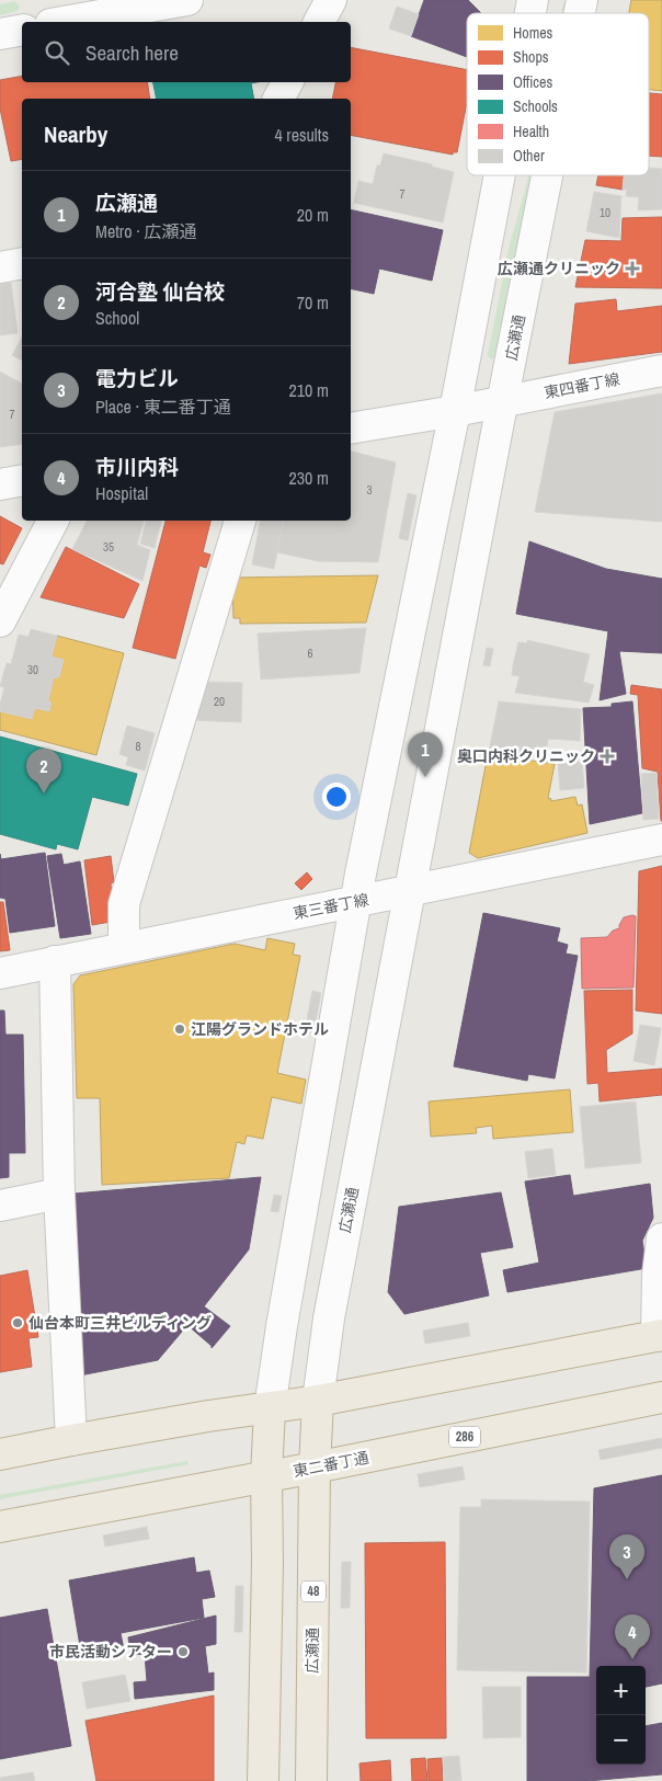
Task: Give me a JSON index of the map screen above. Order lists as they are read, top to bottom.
{
  "streets": {
    "highway": [
      "広瀬通",
      "286",
      "東二番丁通",
      "48"
    ],
    "street": ["東四番丁線", "東三番丁線"]
  },
  "crossings": [
    ["広瀬通", "東四番丁線"],
    ["広瀬通", "東三番丁線"],
    ["広瀬通", "東二番丁通"]
  ],
  "places": {
    "health": ["広瀬通クリニック", "奥口内科クリニック"],
    "other": ["江陽グランドホテル", "仙台本町三井ビルディング", "市民活動シアター"]
  },
  "house_numbers": [
    "7",
    "10",
    "7",
    "3",
    "35",
    "6",
    "30",
    "20",
    "8"
  ],
  "legend": [
    "Homes",
    "Shops",
    "Offices",
    "Schools",
    "Health",
    "Other"
  ],
  "page": {
    "search": "Search here",
    "heading": ["Nearby", "4 results"],
    "list": [
      {
        "mark": "1",
        "name": "広瀬通",
        "note": "Metro · 広瀬通",
        "value": "20 m"
      },
      {
        "mark": "2",
        "name": "河合塾 仙台校",
        "note": "School",
        "value": "70 m"
      },
      {
        "mark": "3",
        "name": "電力ビル",
        "note": "Place · 東二番丁通",
        "value": "210 m"
      },
      {
        "mark": "4",
        "name": "市川内科",
        "note": "Hospital",
        "value": "230 m"
      }
    ],
    "pins": [
      "1",
      "2",
      "3",
      "4"
    ],
    "map_buttons": ["+", "−"]
  }
}
